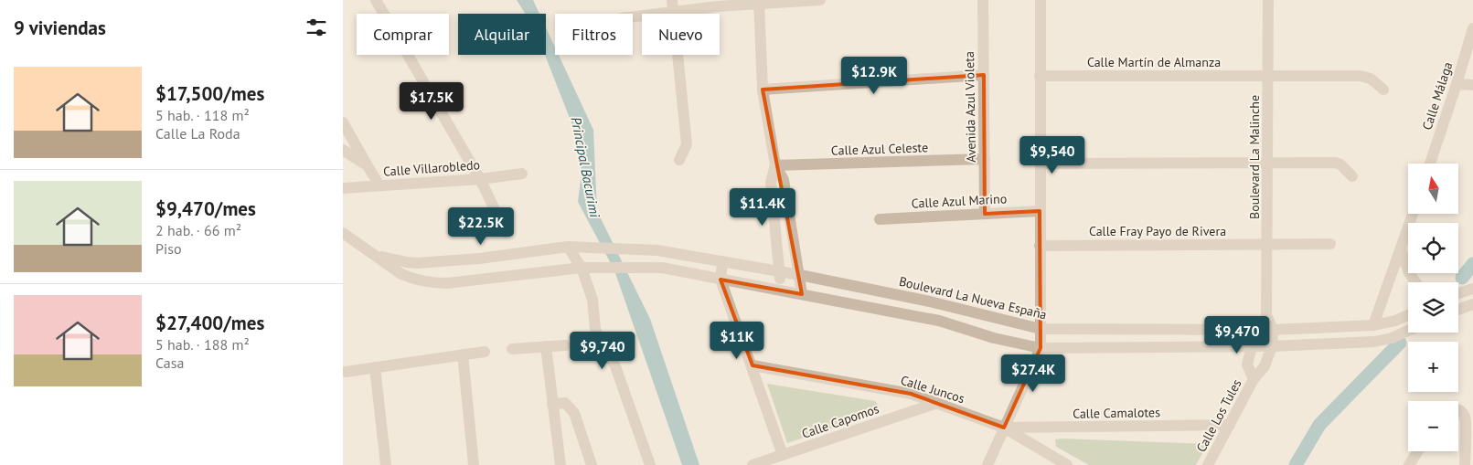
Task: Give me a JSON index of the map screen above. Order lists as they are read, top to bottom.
{
  "streets": {
    "street": [
      "Calle Martín de Almanza",
      "Calle Málaga",
      "Avenida Azul Violeta",
      "Calle Azul Celeste",
      "Boulevard La Malinche",
      "Calle Villarobledo",
      "Calle Azul Marino",
      "Calle Fray Payo de Rivera",
      "Boulevard La Nueva España",
      "Calle Juncos",
      "Calle Camalotes",
      "Calle Los Tules",
      "Calle Capomos"
    ]
  },
  "crossings": [
    ["Calle Martín de Almanza", "Boulevard La Malinche"],
    ["Avenida Azul Violeta", "Calle Azul Celeste"],
    ["Avenida Azul Violeta", "Calle Azul Marino"],
    ["Boulevard La Malinche", "Calle Fray Payo de Rivera"],
    ["Boulevard La Malinche", "Boulevard La Nueva España"],
    ["Boulevard La Malinche", "Calle Los Tules"],
    ["Boulevard La Nueva España", "Calle Los Tules"],
    ["Calle Juncos", "Calle Camalotes"],
    ["Calle Juncos", "Calle Capomos"],
    ["Calle Camalotes", "Calle Los Tules"]
  ],
  "water": ["Principal Bacurimi"],
  "north": "top",
  "page": {
    "heading": "9 viviendas",
    "chip": [
      "Comprar",
      "Alquilar",
      "Filtros",
      "Nuevo"
    ],
    "list": [
      {
        "name": "$17,500/mes",
        "note": "5 hab. · 118 m² · Calle La Roda"
      },
      {
        "name": "$9,470/mes",
        "note": "2 hab. · 66 m² · Piso"
      },
      {
        "name": "$27,400/mes",
        "note": "5 hab. · 188 m² · Casa"
      }
    ],
    "price": [
      "$12.9K",
      "$17.5K",
      "$9,540",
      "$11.4K",
      "$22.5K",
      "$9,470",
      "$11K",
      "$9,740",
      "$27.4K"
    ],
    "map_buttons": ["+", "−"]
  }
}
